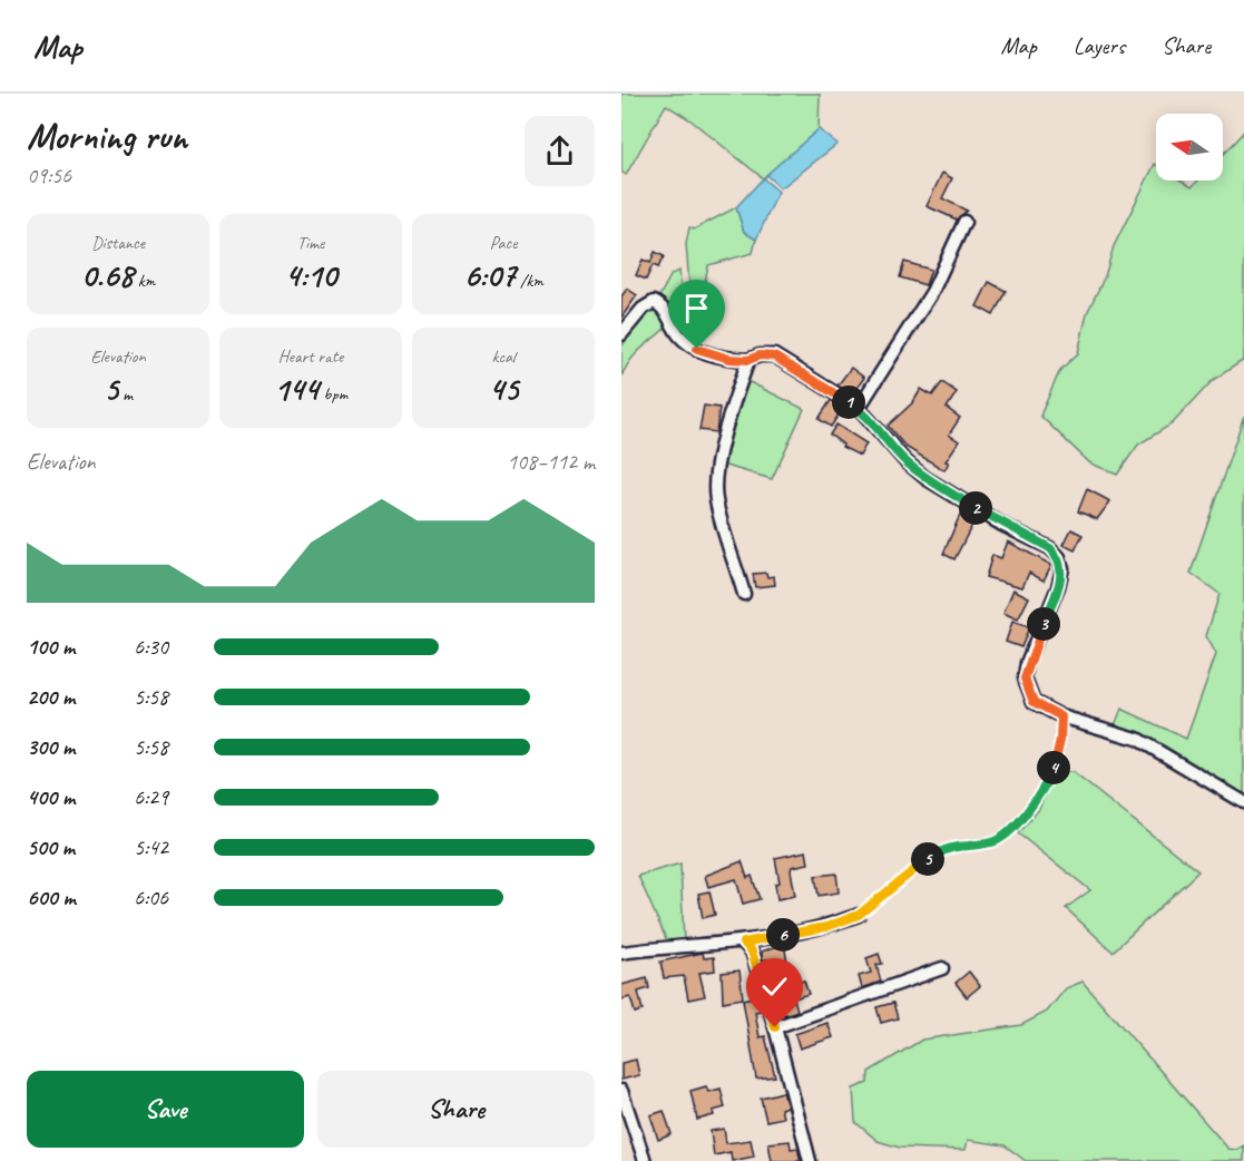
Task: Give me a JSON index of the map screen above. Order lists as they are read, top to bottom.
{
  "north": "left",
  "page": {
    "header": "Map",
    "nav": ["Map", "Layers", "Share"],
    "heading": ["Morning run", "09:56"],
    "stats": [
      ["Distance", "0.68 km"],
      ["Time", "4:10"],
      ["Pace", "6:07 /km"],
      ["Elevation", "5 m"],
      ["Heart rate", "144 bpm"],
      ["kcal", "45"]
    ],
    "pins": [
      "1",
      "2",
      "3",
      "4",
      "5",
      "6"
    ],
    "chart": ["Elevation", "108–112 m"],
    "list": [
      {
        "name": "100 m",
        "note": "6:30"
      },
      {
        "name": "200 m",
        "note": "5:58"
      },
      {
        "name": "300 m",
        "note": "5:58"
      },
      {
        "name": "400 m",
        "note": "6:29"
      },
      {
        "name": "500 m",
        "note": "5:42"
      },
      {
        "name": "600 m",
        "note": "6:06"
      }
    ],
    "buttons": ["Save", "Share"]
  }
}
